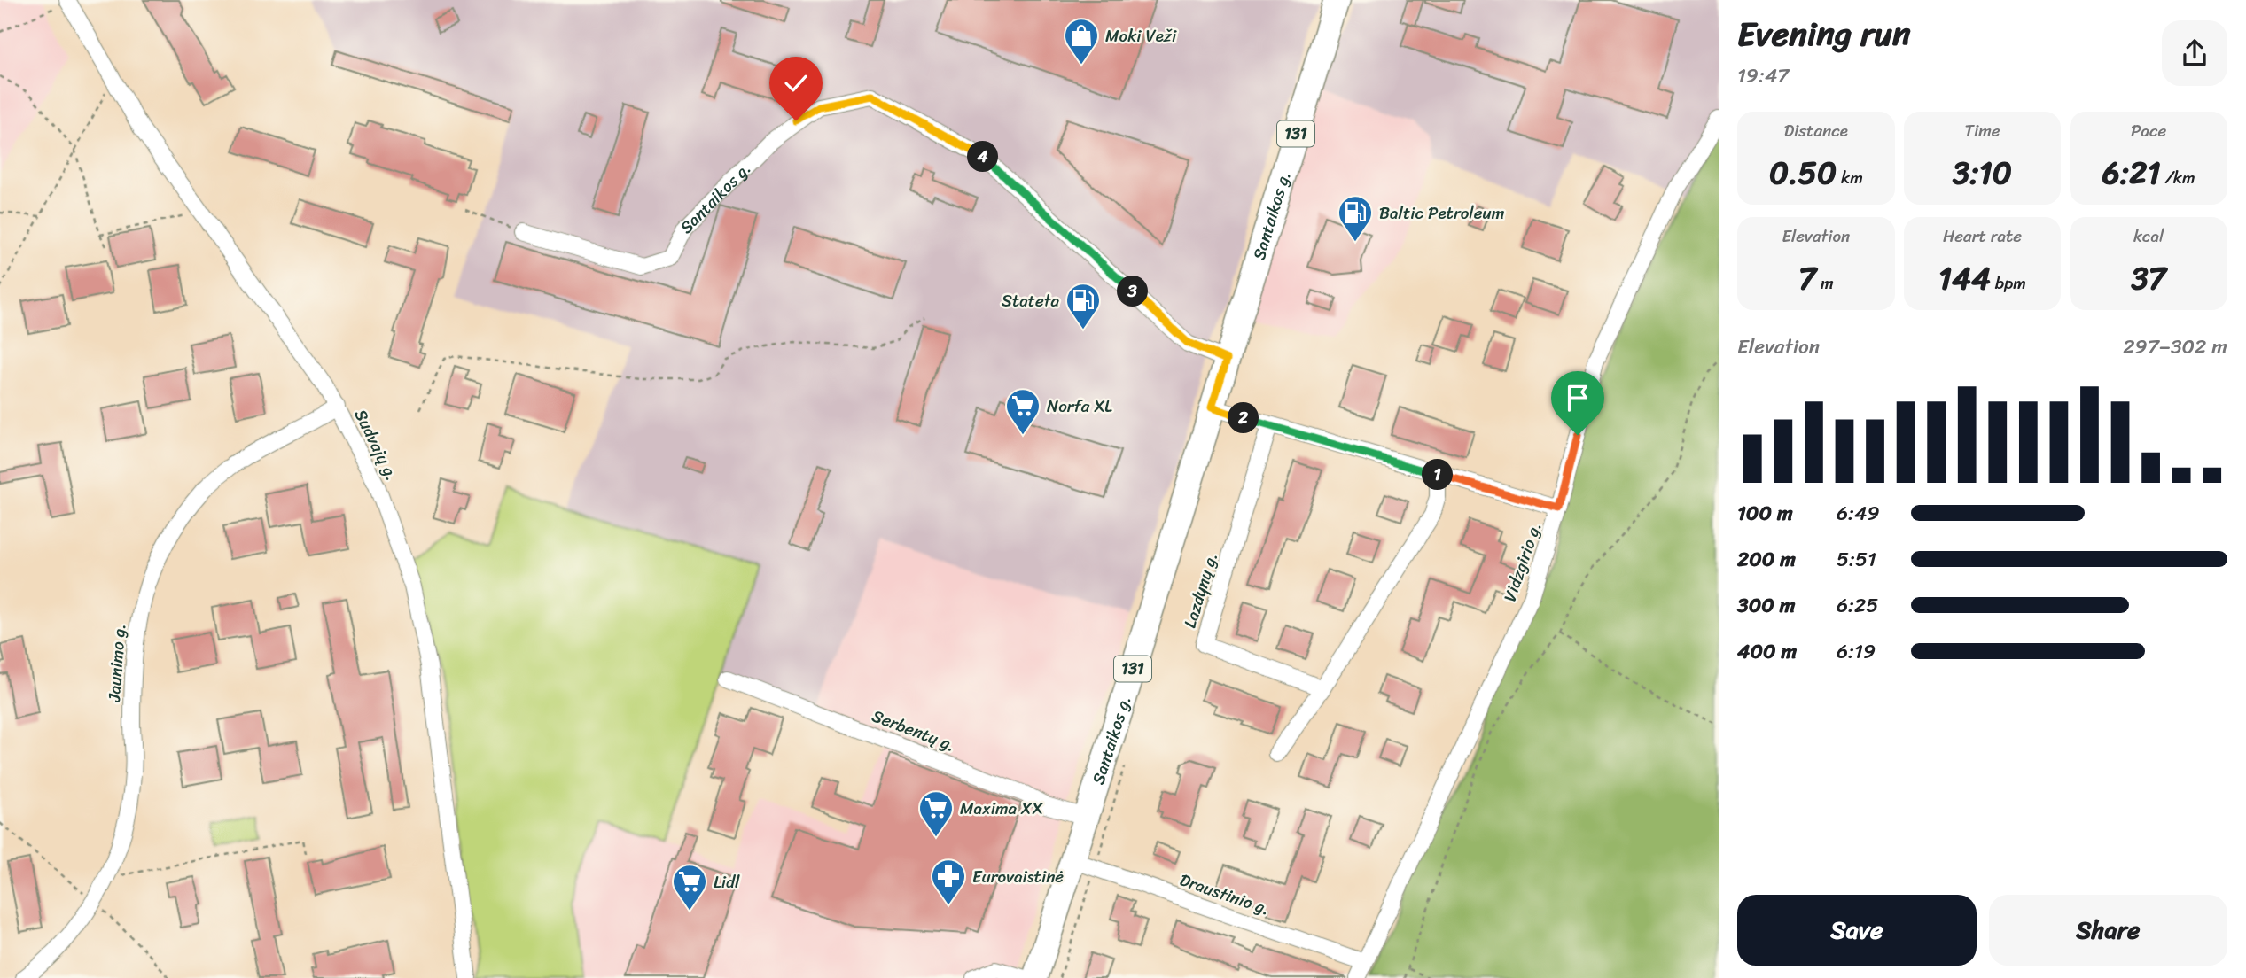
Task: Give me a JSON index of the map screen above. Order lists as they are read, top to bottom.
{
  "streets": {
    "main road": ["131", "Santaikos g."],
    "street": [
      "Sudvajų g.",
      "Vidzgirio g.",
      "Lazdynų g.",
      "Jaunimo g.",
      "Serbentų g.",
      "Draustinio g."
    ]
  },
  "crossings": [
    ["Santaikos g.", "Serbentų g."],
    ["Santaikos g.", "Draustinio g."],
    ["Sudvajų g.", "Jaunimo g."],
    ["Vidzgirio g.", "Draustinio g."]
  ],
  "places": {
    "shop": ["Moki Veži"],
    "fuel station": ["Baltic Petroleum", "Stateta"],
    "supermarket": ["Norfa XL", "Maxima XX", "Lidl"],
    "pharmacy": ["Eurovaistinė"]
  },
  "page": {
    "heading": ["Evening run", "19:47"],
    "stats": [
      ["Distance", "0.50 km"],
      ["Time", "3:10"],
      ["Pace", "6:21 /km"],
      ["Elevation", "7 m"],
      ["Heart rate", "144 bpm"],
      ["kcal", "37"]
    ],
    "pins": [
      "4",
      "3",
      "2",
      "1"
    ],
    "chart": ["Elevation", "297–302 m"],
    "list": [
      {
        "name": "100 m",
        "note": "6:49"
      },
      {
        "name": "200 m",
        "note": "5:51"
      },
      {
        "name": "300 m",
        "note": "6:25"
      },
      {
        "name": "400 m",
        "note": "6:19"
      }
    ],
    "buttons": ["Save", "Share"]
  }
}
